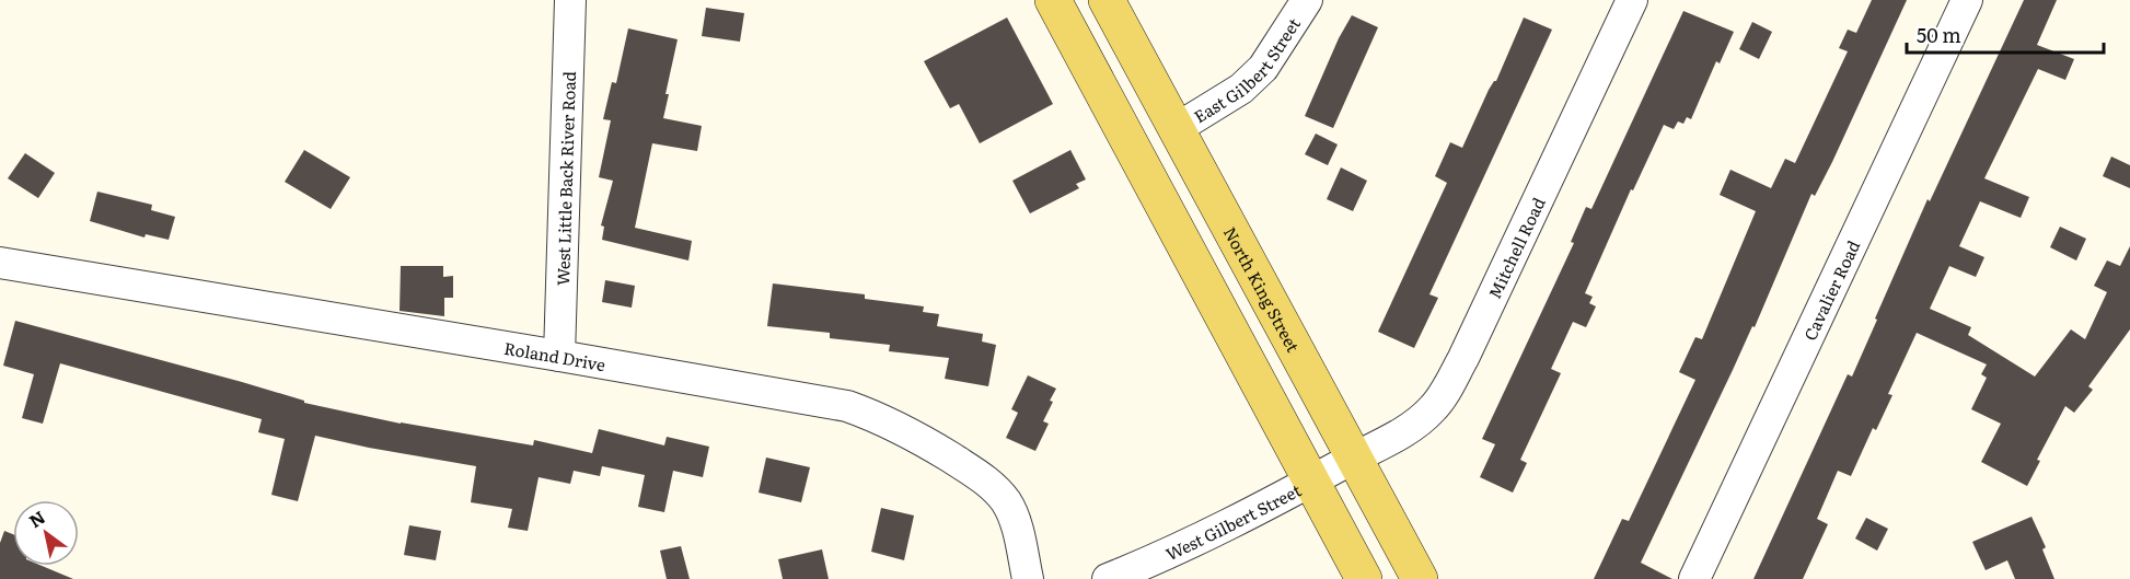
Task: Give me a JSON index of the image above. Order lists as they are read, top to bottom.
{
  "streets": {
    "main road": ["North King Street"],
    "street": [
      "East Gilbert Street",
      "West Little Back River Road",
      "Mitchell Road",
      "Cavalier Road",
      "Roland Drive",
      "West Gilbert Street"
    ]
  },
  "crossings": [
    ["East Gilbert Street", "North King Street"],
    ["West Little Back River Road", "Roland Drive"],
    ["Mitchell Road", "North King Street"],
    ["Mitchell Road", "West Gilbert Street"],
    ["North King Street", "West Gilbert Street"]
  ],
  "scale_bar": "50 m",
  "north": "top left"
}
